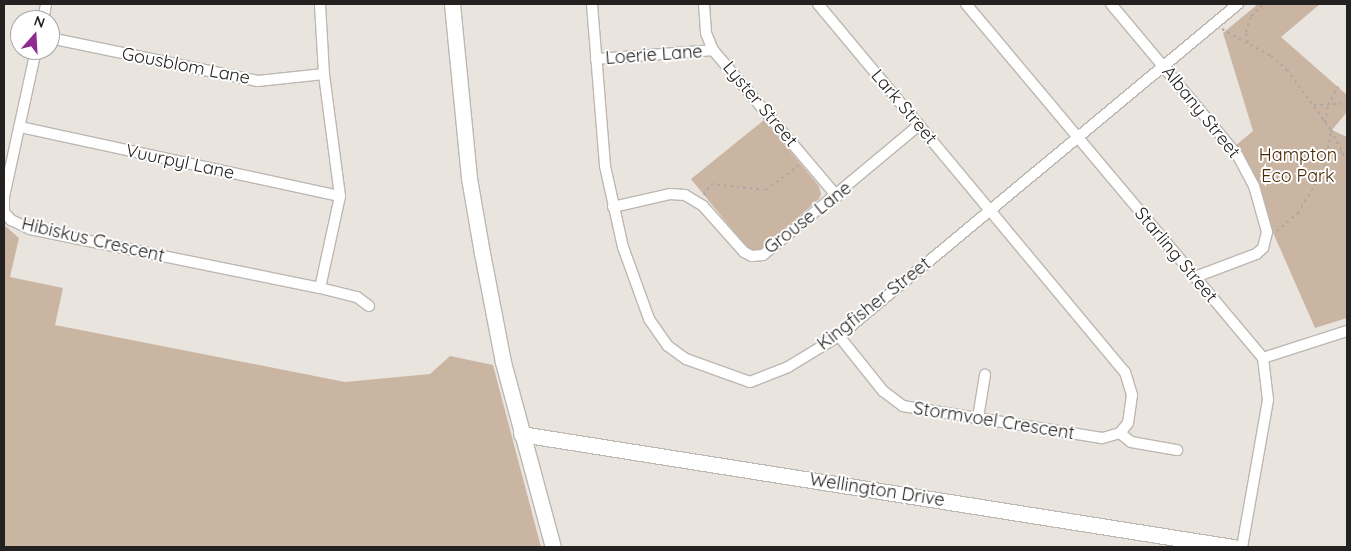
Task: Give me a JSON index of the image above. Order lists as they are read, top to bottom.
{
  "streets": {
    "street": [
      "Loerie Lane",
      "Gousblom Lane",
      "Lyster Street",
      "Lark Street",
      "Albany Street",
      "Vuurpyl Lane",
      "Grouse Lane",
      "Hibiskus Crescent",
      "Starling Street",
      "Kingfisher Street",
      "Stormvoel Crescent",
      "Wellington Drive"
    ]
  },
  "crossings": [
    ["Loerie Lane", "Lyster Street"],
    ["Loerie Lane", "Kingfisher Street"],
    ["Lyster Street", "Grouse Lane"],
    ["Lark Street", "Grouse Lane"],
    ["Lark Street", "Kingfisher Street"],
    ["Albany Street", "Kingfisher Street"],
    ["Vuurpyl Lane", "Hibiskus Crescent"],
    ["Grouse Lane", "Kingfisher Street"],
    ["Starling Street", "Kingfisher Street"],
    ["Kingfisher Street", "Stormvoel Crescent"]
  ],
  "parks": ["Hampton Eco Park"],
  "north": "top"
}
